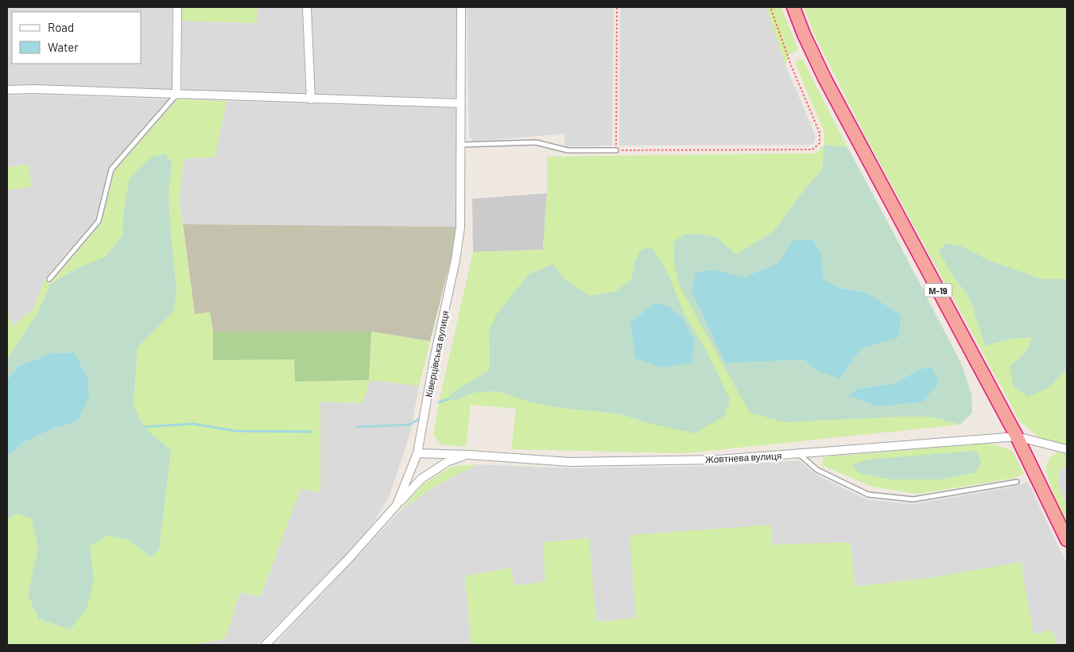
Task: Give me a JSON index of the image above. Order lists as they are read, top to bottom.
{
  "streets": {
    "highway": ["М-19"],
    "street": ["Ківерцівська вулиця", "Жовтнева вулиця"]
  },
  "crossings": [
    ["М-19", "Жовтнева вулиця"],
    ["Ківерцівська вулиця", "Жовтнева вулиця"]
  ],
  "legend": ["Road", "Water"]
}
